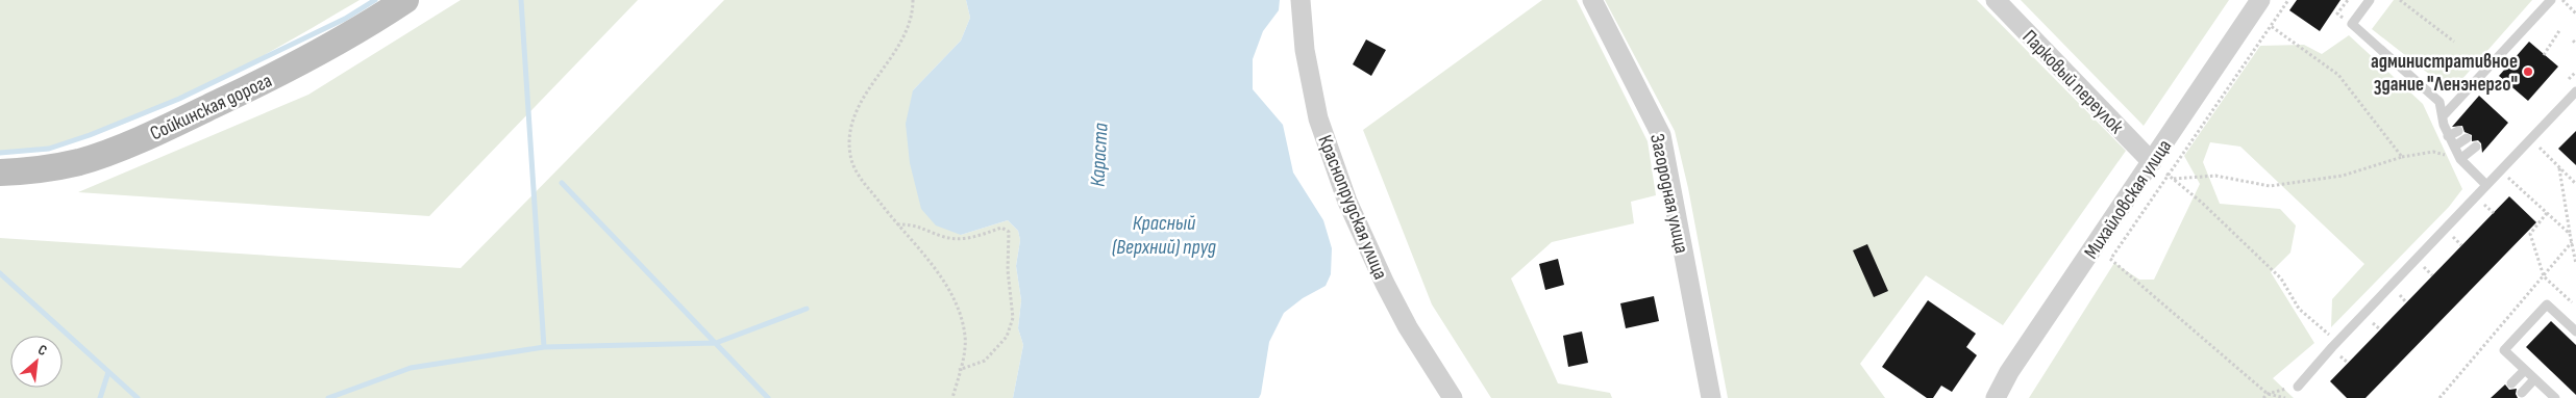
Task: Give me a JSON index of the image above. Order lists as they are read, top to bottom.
{
  "streets": {
    "main road": ["Сойкинская дорога"],
    "street": [
      "Парковый переулок",
      "Загородная улица",
      "Михайловская улица",
      "Краснопрудская улица"
    ]
  },
  "crossings": [
    ["Парковый переулок", "Михайловская улица"]
  ],
  "water": ["Караста", "Красный (Верхний) пруд"],
  "places": ["административное здание \"Ленэнерго\""],
  "north": "top right"
}
